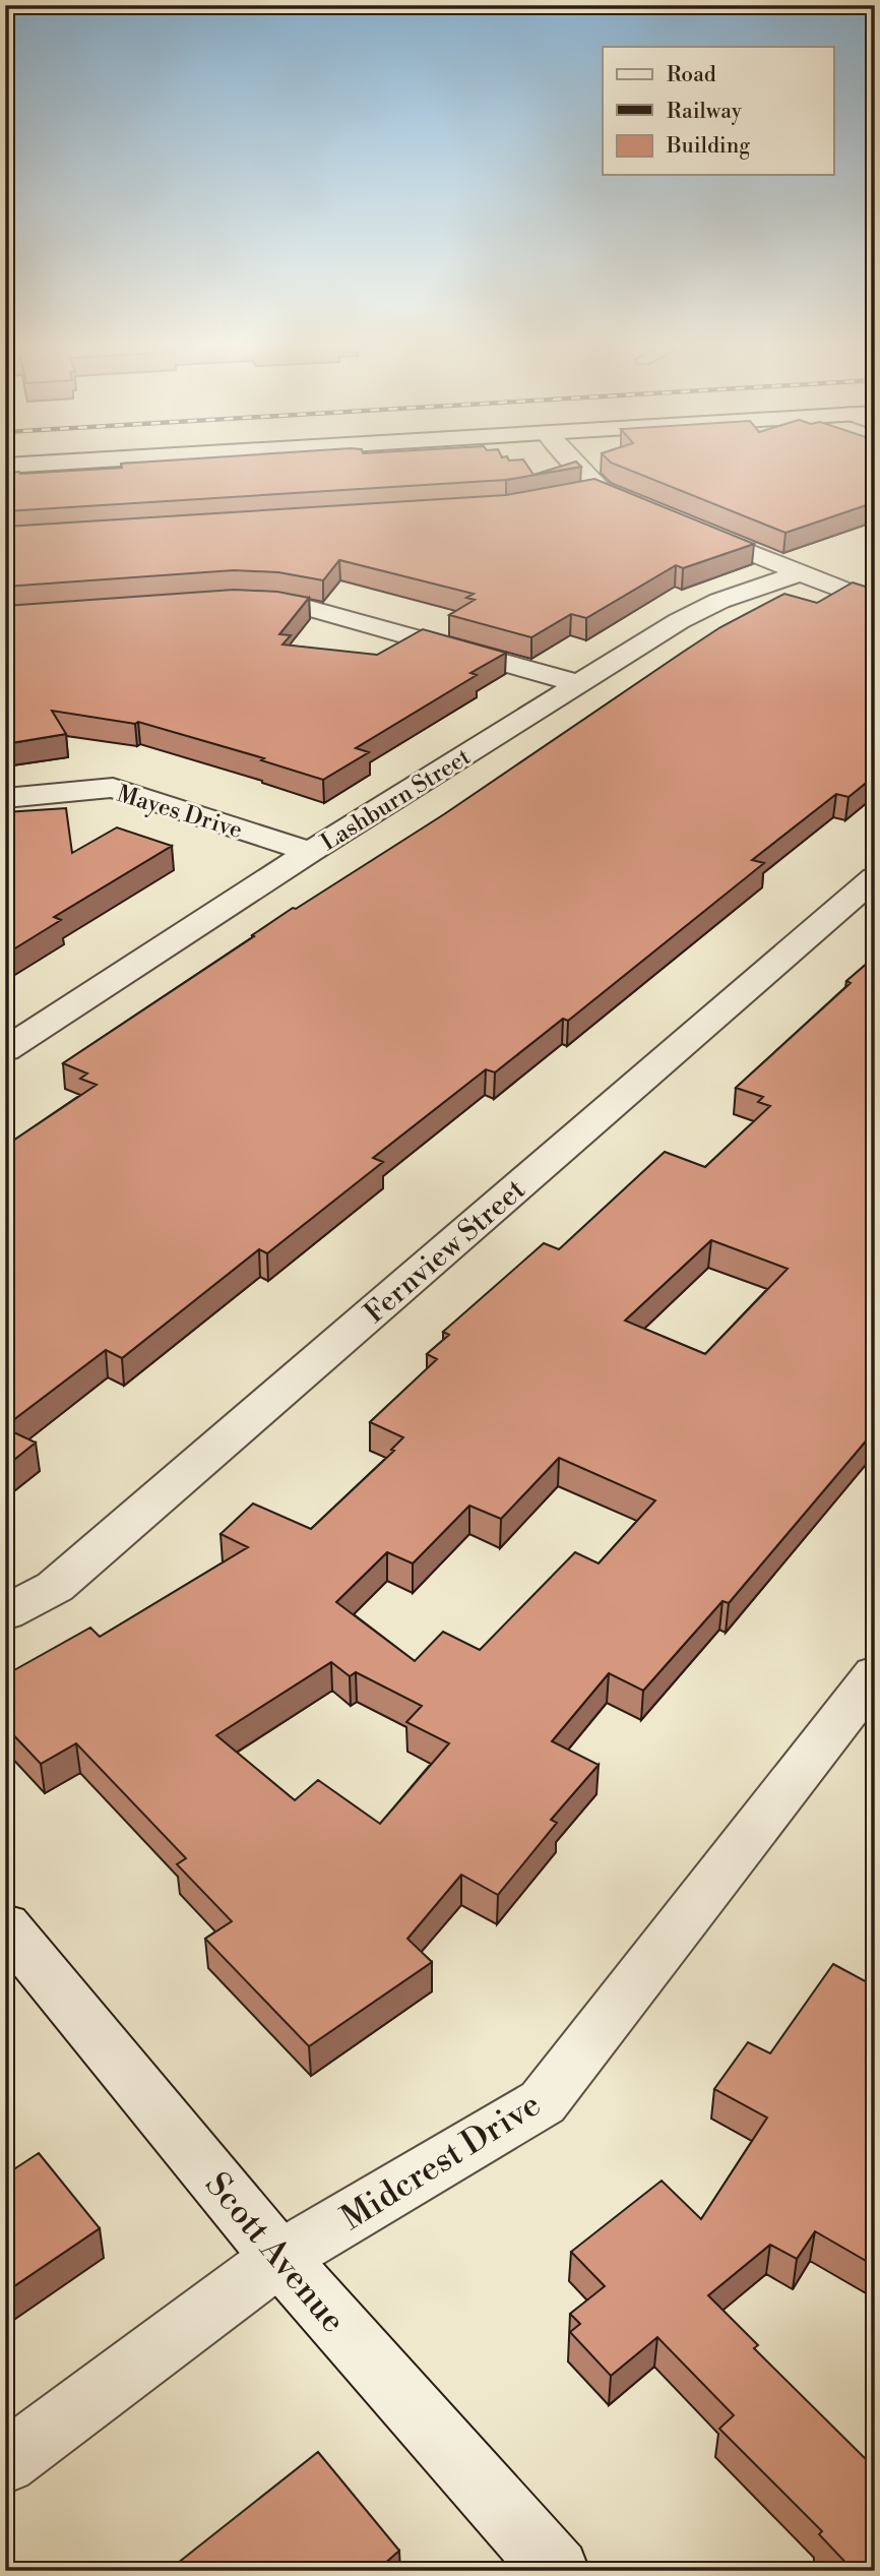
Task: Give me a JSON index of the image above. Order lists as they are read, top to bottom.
{
  "streets": {
    "street": [
      "Lashburn Street",
      "Mayes Drive",
      "Fernview Street",
      "Midcrest Drive",
      "Scott Avenue"
    ]
  },
  "crossings": [
    ["Lashburn Street", "Mayes Drive"],
    ["Midcrest Drive", "Scott Avenue"]
  ],
  "legend": ["Road", "Railway", "Building"]
}
